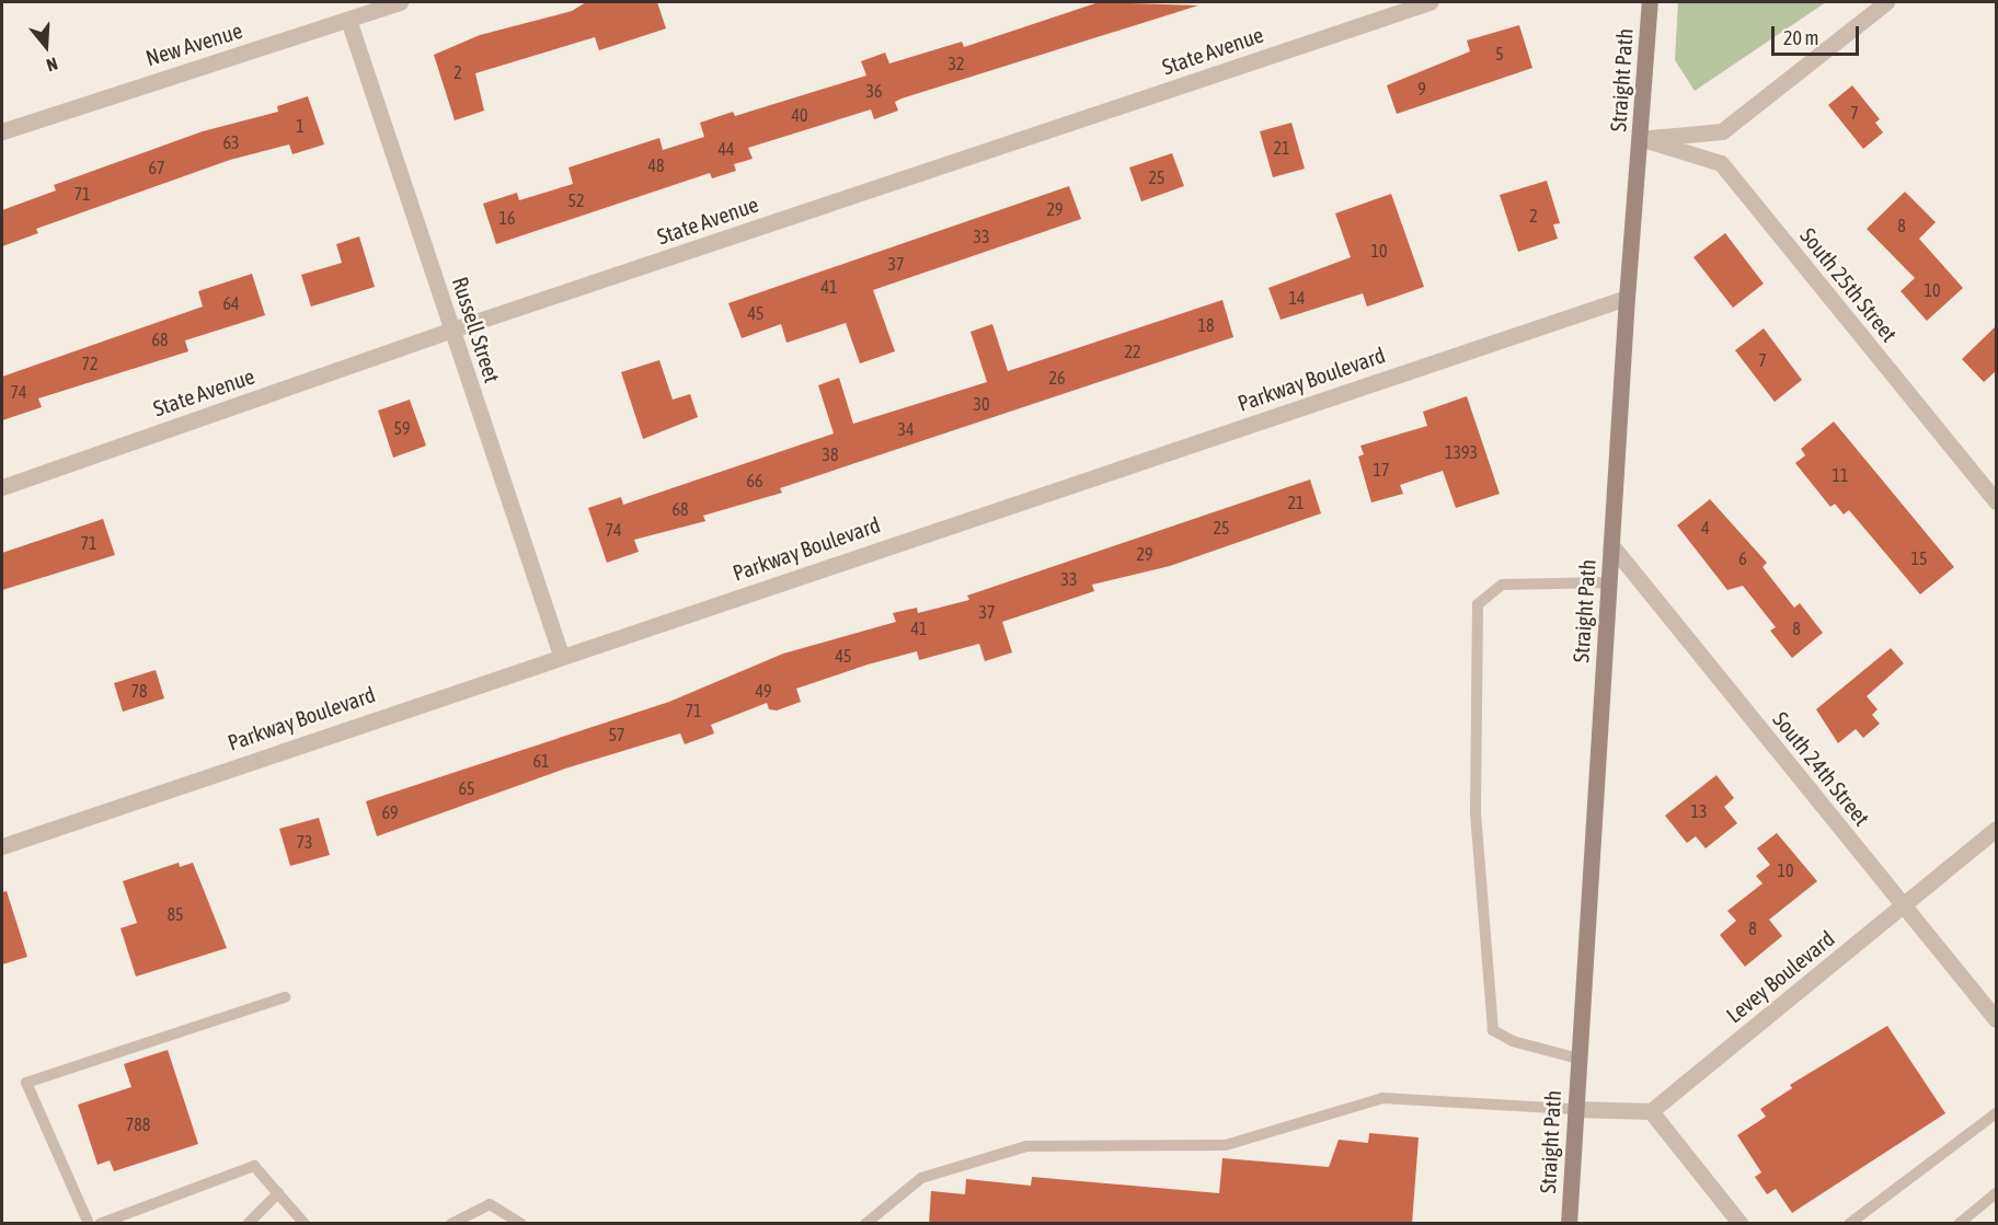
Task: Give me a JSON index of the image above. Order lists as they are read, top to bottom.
{
  "streets": {
    "main road": ["Straight Path"],
    "street": [
      "New Avenue",
      "State Avenue",
      "South 25th Street",
      "Russell Street",
      "Parkway Boulevard",
      "South 24th Street",
      "Levey Boulevard"
    ]
  },
  "crossings": [
    ["New Avenue", "Russell Street"],
    ["State Avenue", "Russell Street"],
    ["Straight Path", "South 25th Street"],
    ["Straight Path", "Parkway Boulevard"],
    ["Straight Path", "South 24th Street"],
    ["Russell Street", "Parkway Boulevard"],
    ["South 24th Street", "Levey Boulevard"]
  ],
  "house_numbers": [
    "5",
    "32",
    "2",
    "9",
    "36",
    "7",
    "40",
    "1",
    "63",
    "21",
    "44",
    "48",
    "67",
    "25",
    "71",
    "52",
    "29",
    "2",
    "16",
    "8",
    "33",
    "10",
    "37",
    "41",
    "10",
    "14",
    "64",
    "45",
    "18",
    "68",
    "22",
    "7",
    "72",
    "26",
    "74",
    "30",
    "59",
    "34",
    "1393",
    "38",
    "17",
    "11",
    "66",
    "21",
    "68",
    "25",
    "4",
    "74",
    "71",
    "29",
    "6",
    "15",
    "33",
    "37",
    "41",
    "8",
    "45",
    "78",
    "49",
    "71",
    "57",
    "61",
    "65",
    "13",
    "69",
    "73",
    "10",
    "85",
    "8",
    "788"
  ],
  "scale_bar": "20 m",
  "north": "bottom"
}
